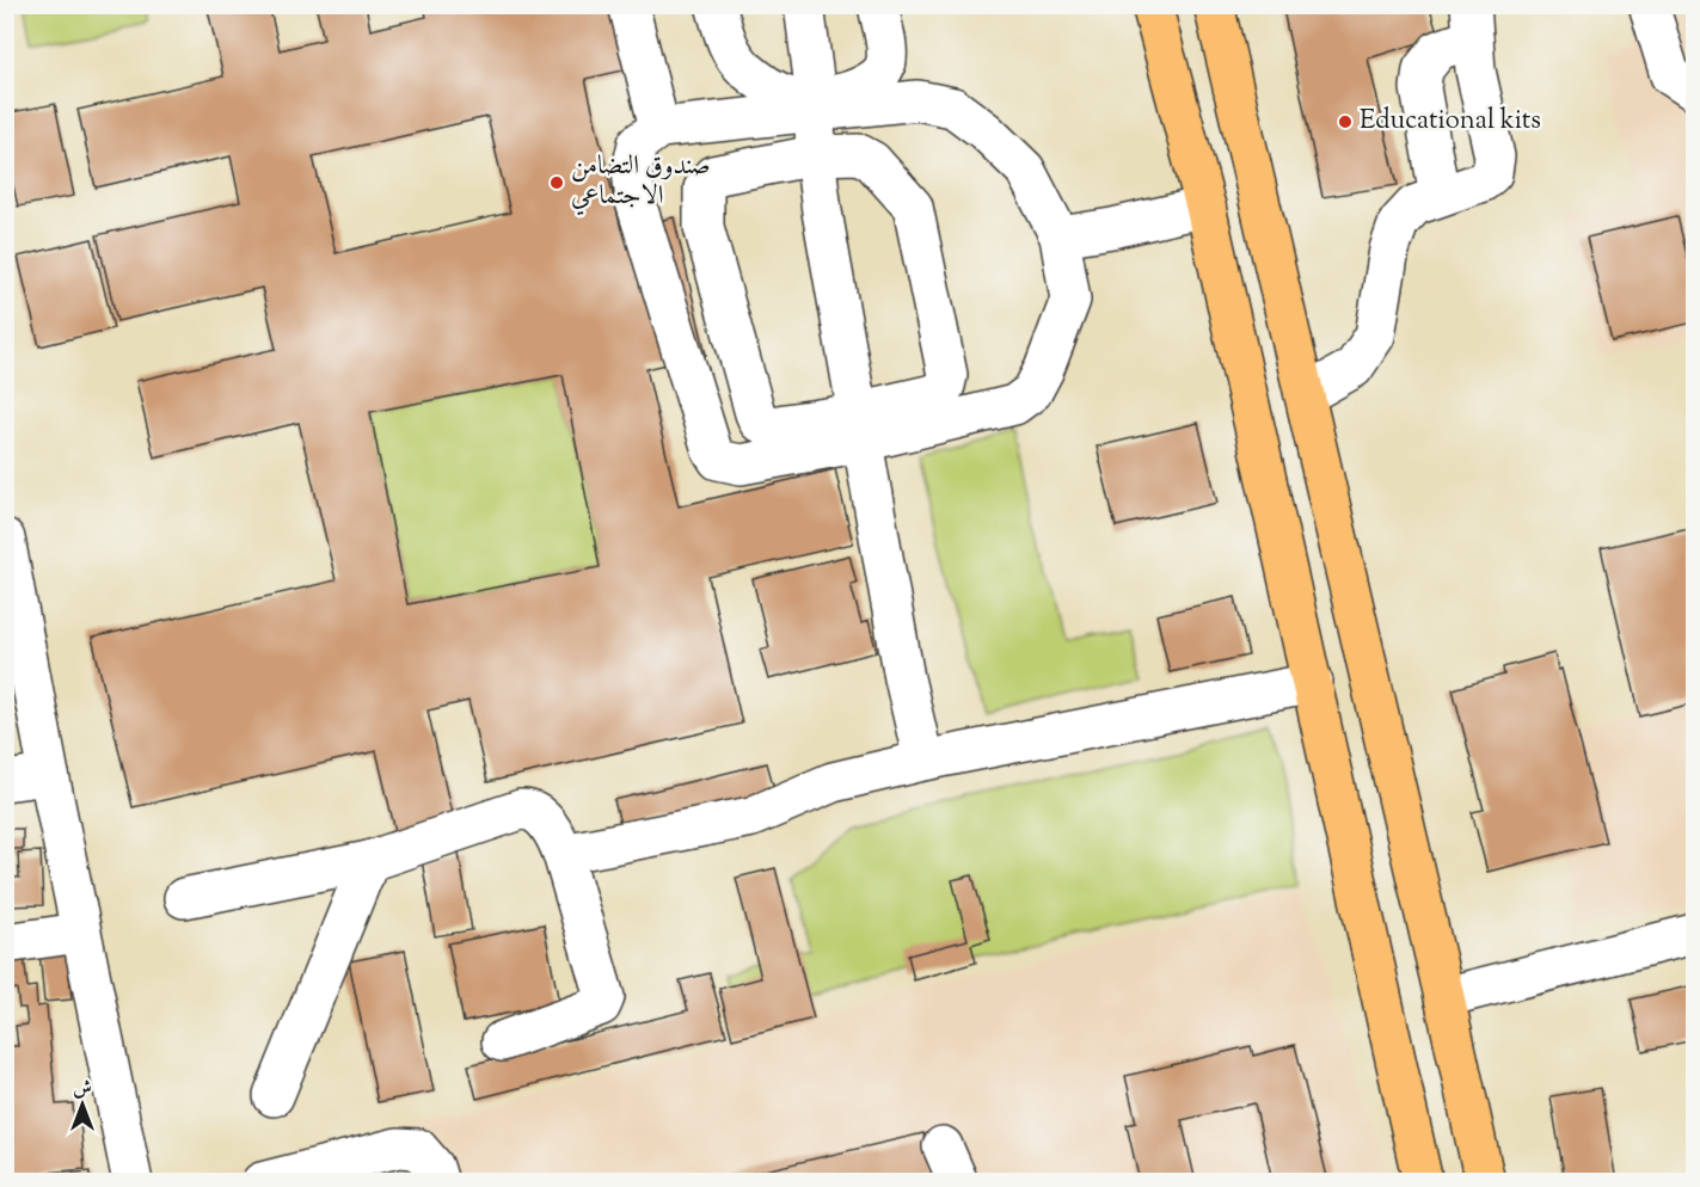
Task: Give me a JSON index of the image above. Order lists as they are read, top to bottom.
{
  "places": ["Educational kits", "صندوق التضامن الاجتماعي"],
  "north": "top"
}
